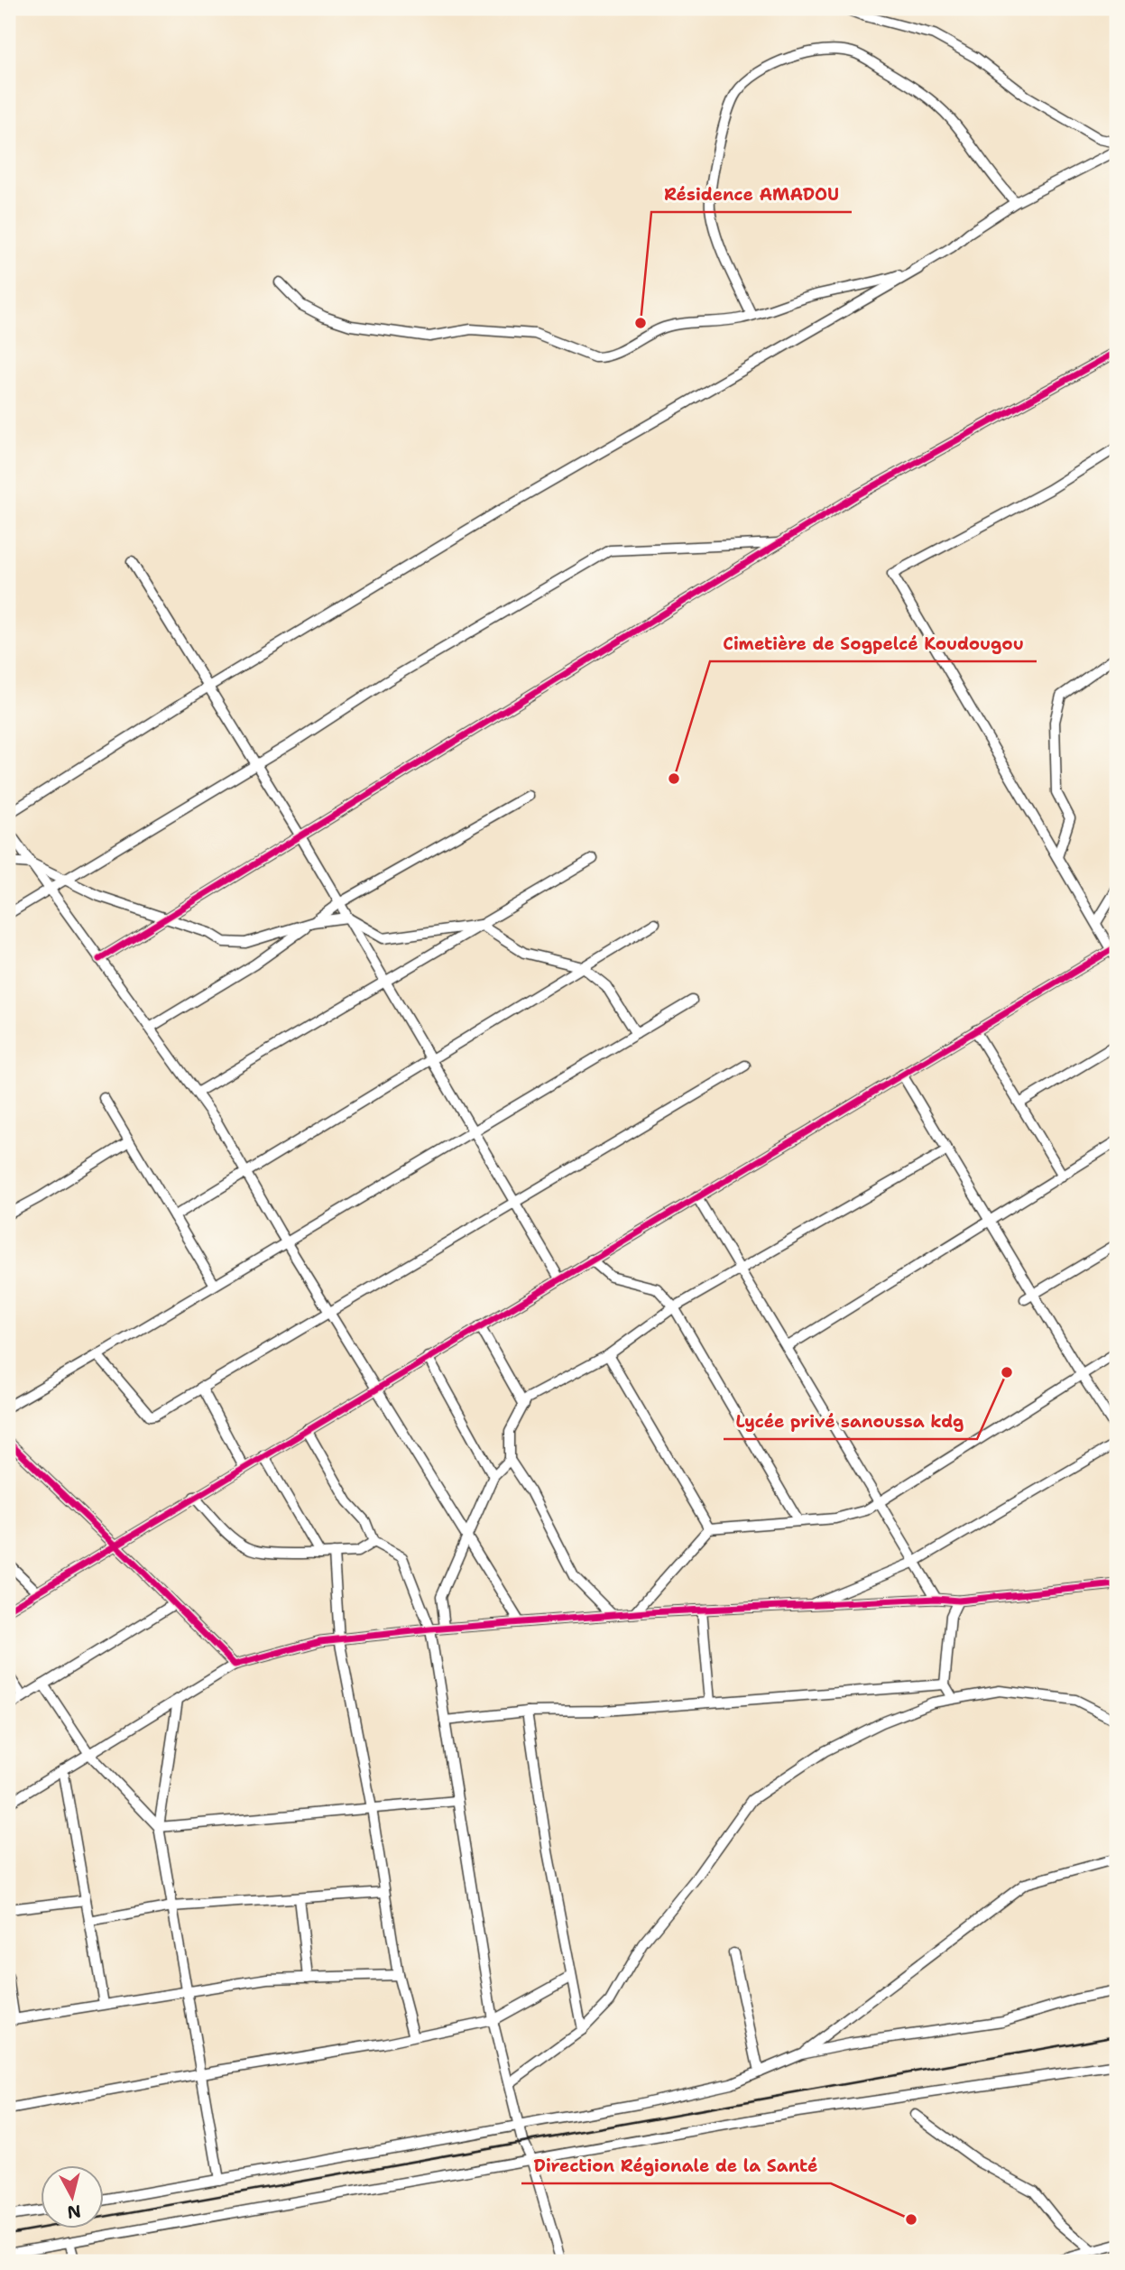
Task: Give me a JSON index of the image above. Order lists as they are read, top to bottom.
{
  "places": [
    "Résidence AMADOU",
    "Cimetière de Sogpelcé Koudougou",
    "Lycée privé sanoussa kdg",
    "Direction Régionale de la Santé"
  ],
  "north": "bottom"
}
